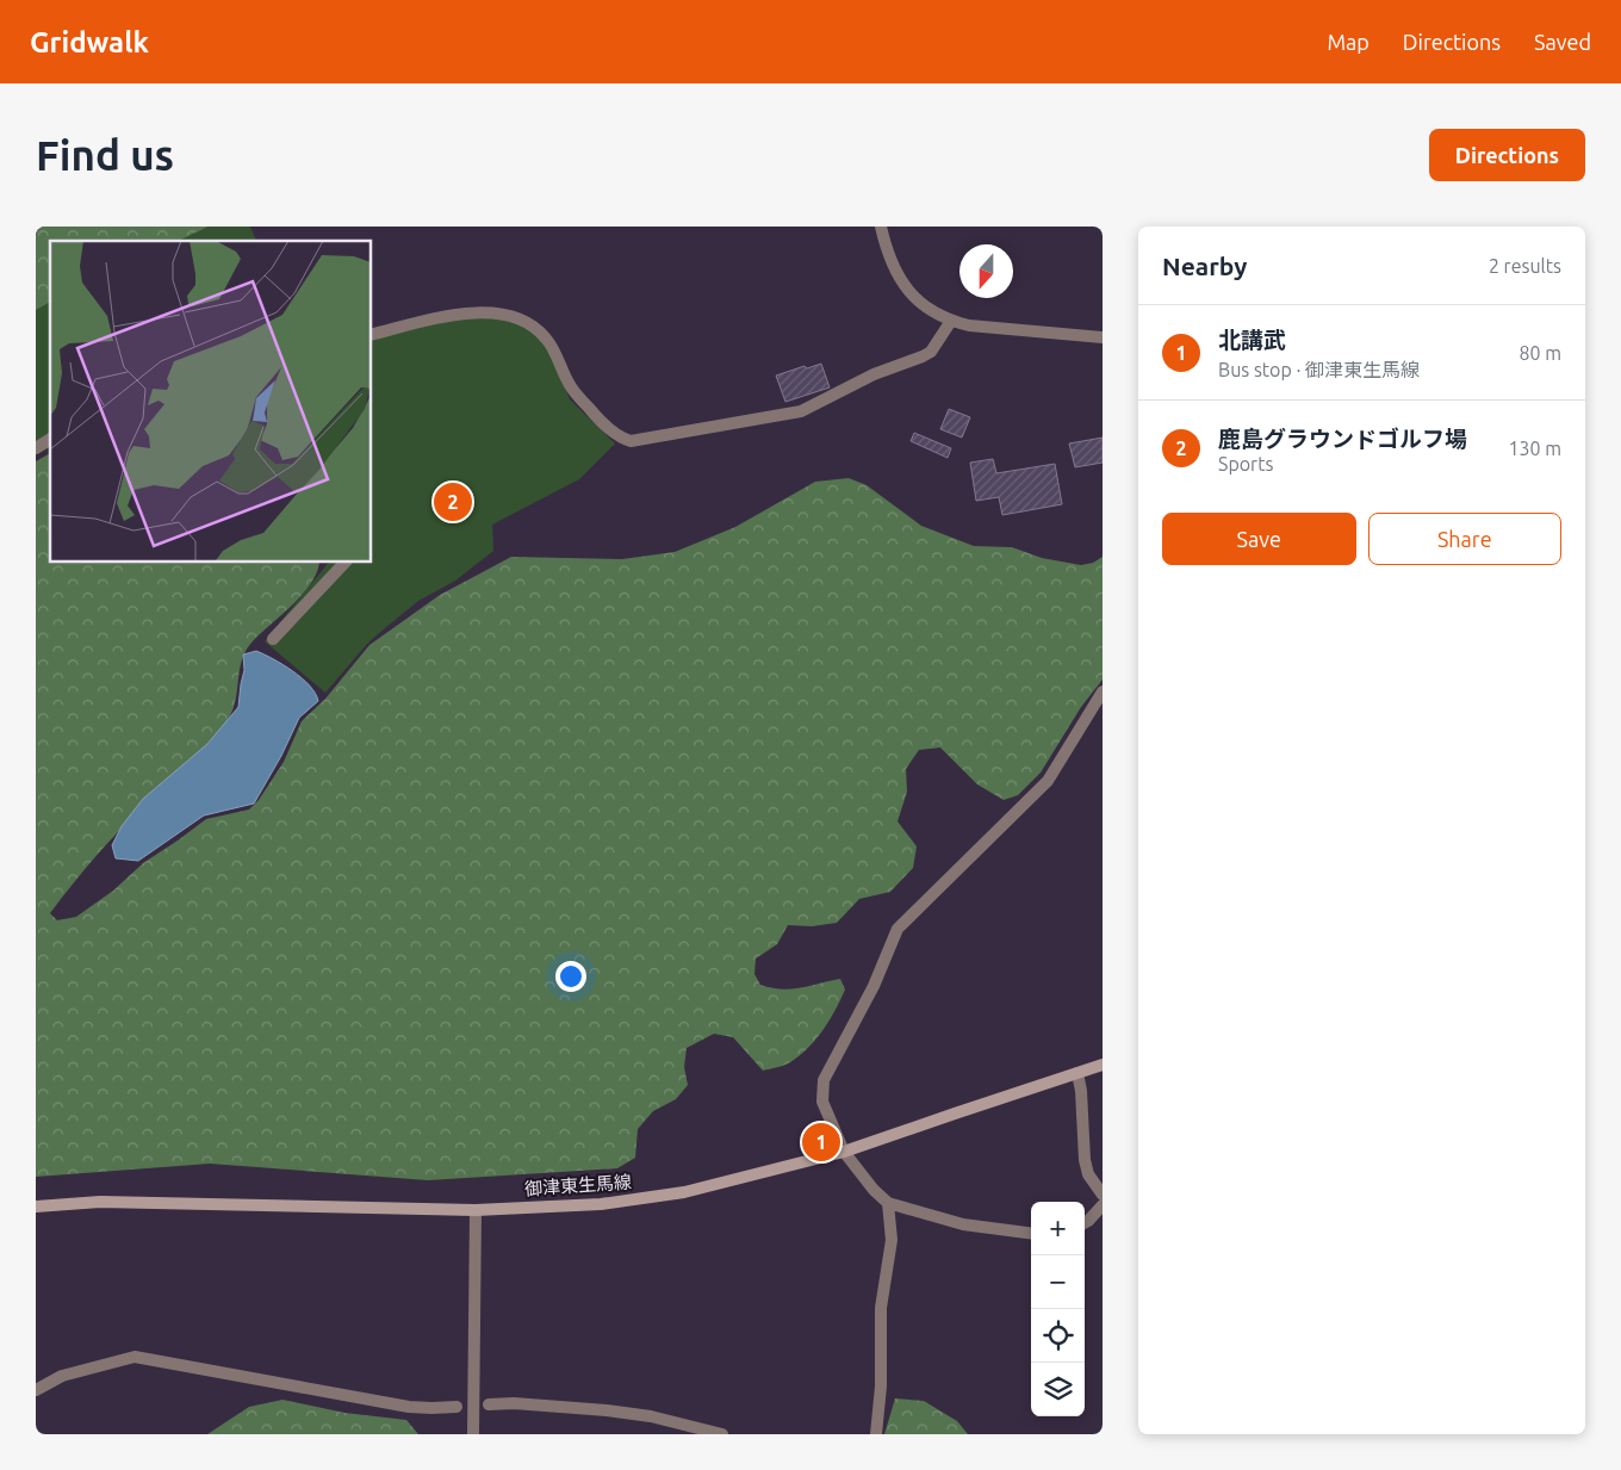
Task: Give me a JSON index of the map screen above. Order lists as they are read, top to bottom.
{
  "streets": {
    "main road": ["御津東生馬線"]
  },
  "north": "bottom",
  "page": {
    "header": "Gridwalk",
    "nav": ["Map", "Directions", "Saved"],
    "buttons": [
      "Directions",
      ["Save", "Share"]
    ],
    "title": "Find us",
    "heading": ["Nearby", "2 results"],
    "list": [
      {
        "mark": "1",
        "name": "北講武",
        "note": "Bus stop · 御津東生馬線",
        "value": "80 m"
      },
      {
        "mark": "2",
        "name": "鹿島グラウンドゴルフ場",
        "note": "Sports",
        "value": "130 m"
      }
    ],
    "pins": ["2", "1"],
    "map_buttons": ["+", "−"]
  }
}
